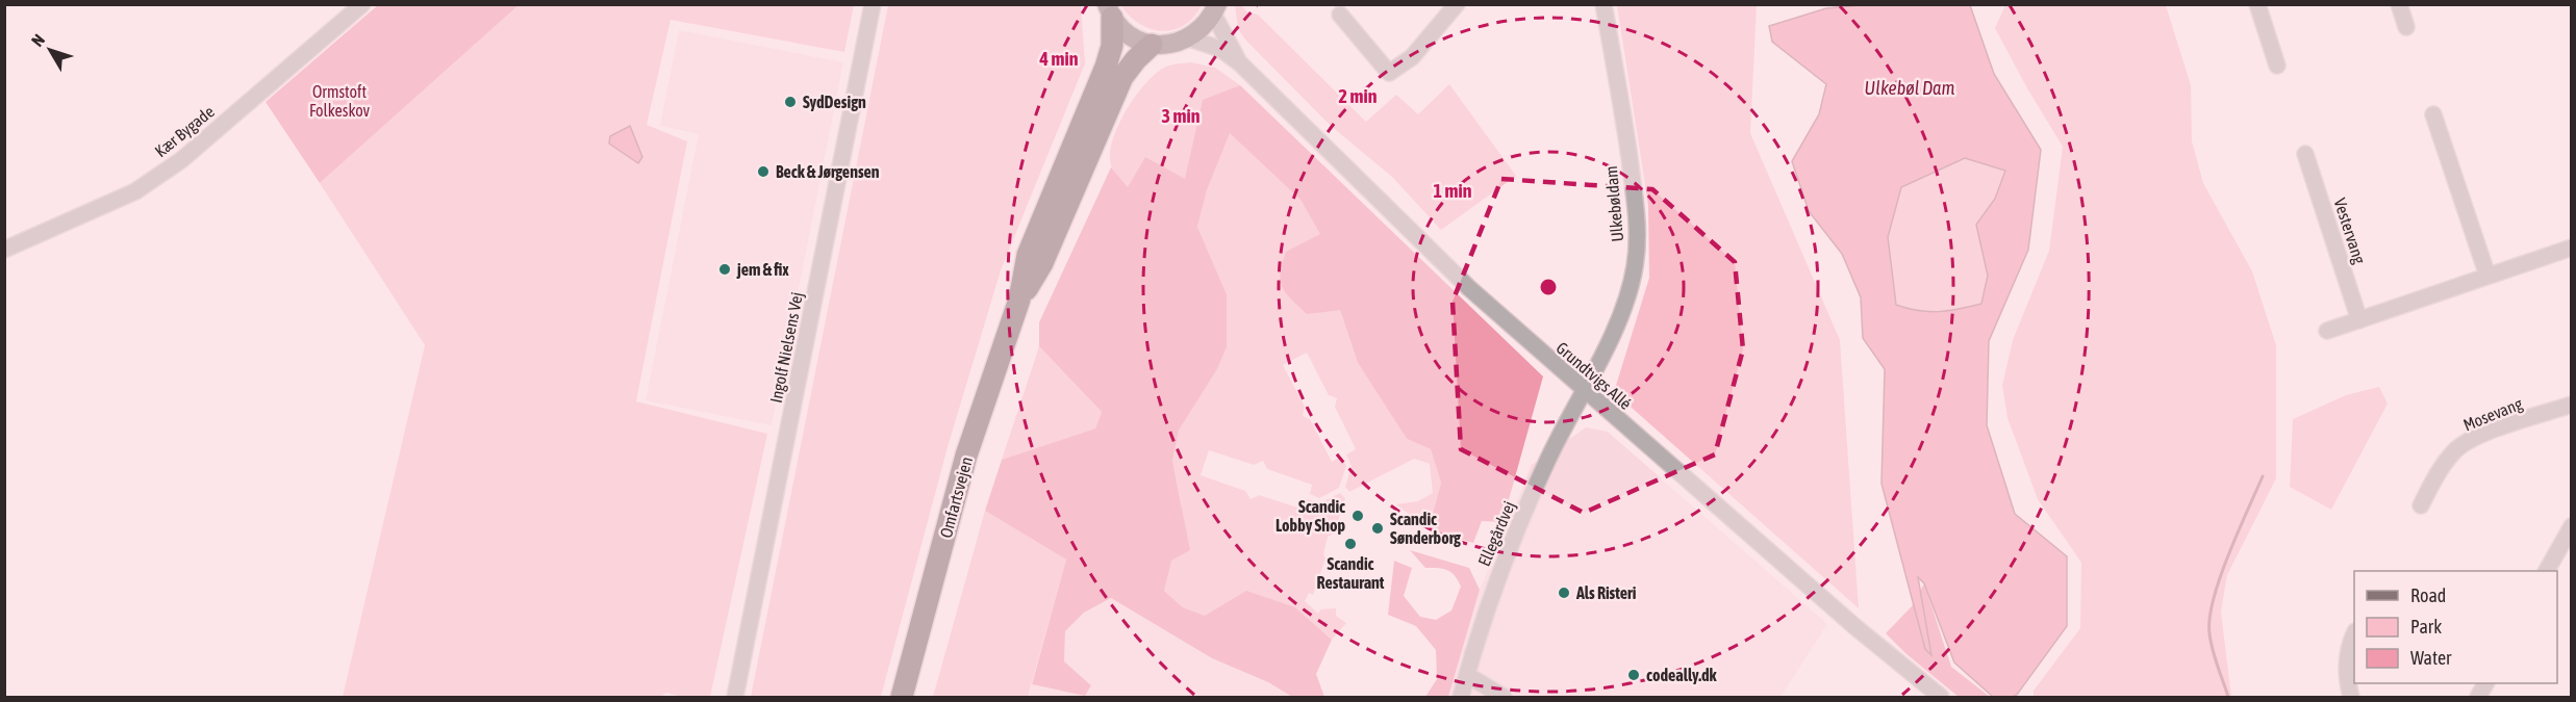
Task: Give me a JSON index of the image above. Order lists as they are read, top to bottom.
{
  "streets": {
    "highway": ["Omfartsvejen"],
    "street": [
      "Kær Bygade",
      "Ulkebøldam",
      "Vestervang",
      "Ingolf Nielsens Vej",
      "Grundtvigs Allé",
      "Mosevang",
      "Ellegårdvej"
    ]
  },
  "crossings": [
    ["Ulkebøldam", "Grundtvigs Allé"],
    ["Ulkebøldam", "Ellegårdvej"],
    ["Grundtvigs Allé", "Ellegårdvej"]
  ],
  "water": ["Ulkebøl Dam"],
  "parks": ["Ormstoft Folkeskov"],
  "places": [
    "SydDesign",
    "Beck & Jørgensen",
    "jem & fix",
    "Scandic Lobby Shop",
    "Scandic Sønderborg",
    "Scandic Restaurant",
    "Als Risteri",
    "codeally.dk"
  ],
  "legend": ["Road", "Park", "Water"],
  "north": "top left",
  "rings": [
    "4 min",
    "2 min",
    "3 min",
    "1 min"
  ]
}
